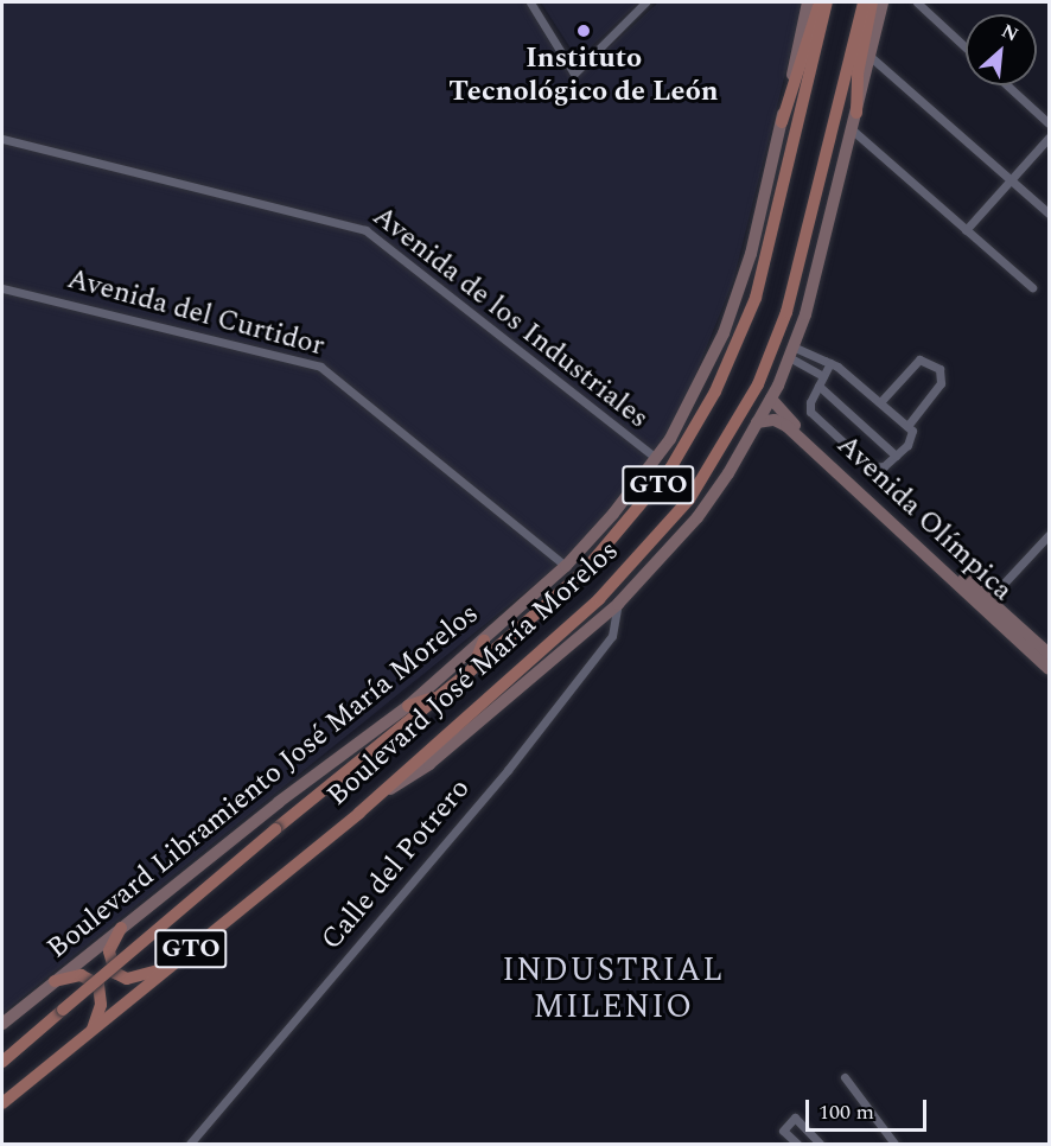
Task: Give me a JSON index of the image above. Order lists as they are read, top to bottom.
{
  "streets": {
    "main road": ["GTO", "Boulevard José María Morelos"],
    "street": [
      "Avenida del Curtidor",
      "Avenida de los Industriales",
      "Avenida Olímpica",
      "Boulevard Libramiento José María Morelos",
      "Calle del Potrero"
    ]
  },
  "crossings": [
    ["Avenida del Curtidor", "Boulevard Libramiento José María Morelos"],
    ["Avenida de los Industriales", "Boulevard Libramiento José María Morelos"]
  ],
  "districts": ["INDUSTRIAL MILENIO"],
  "places": ["Instituto Tecnológico de León"],
  "scale_bar": "100 m",
  "north": "top right"
}
